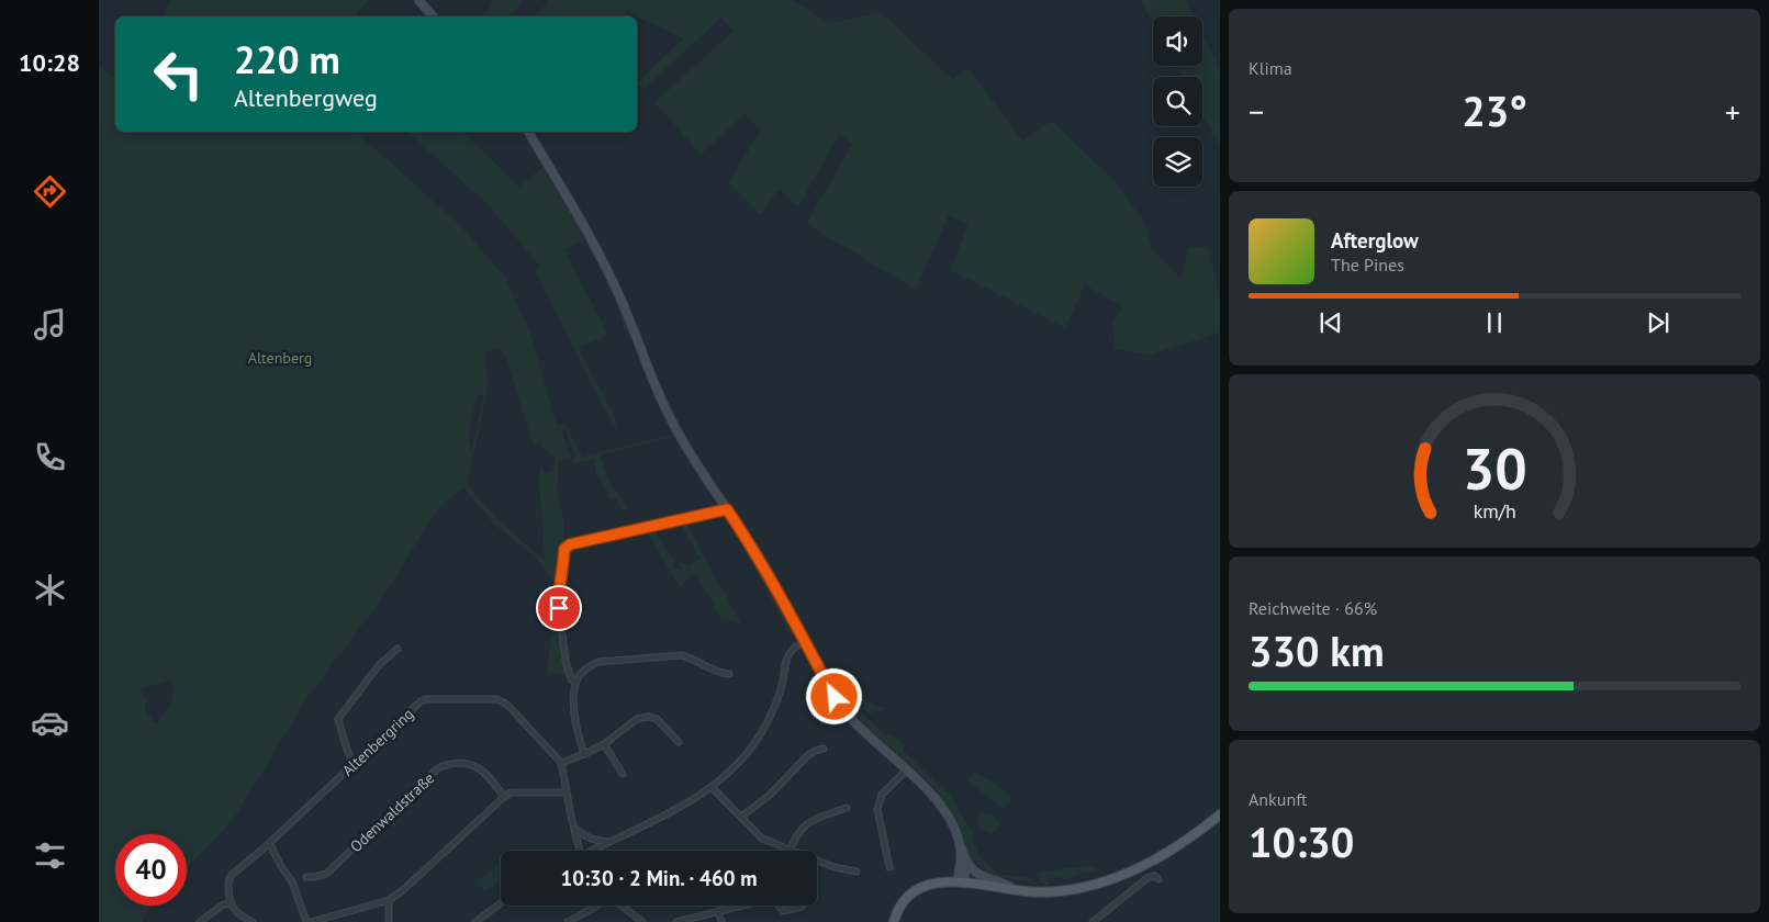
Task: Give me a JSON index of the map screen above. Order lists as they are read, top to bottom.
{
  "streets": {
    "street": ["Altenbergring", "Odenwaldstraße"]
  },
  "parks": ["Altenberg"],
  "page": {
    "tabs": "10:28",
    "tile": [
      "Klima",
      ["Reichweite · 66%", "330 km"],
      ["Ankunft", "10:30"]
    ],
    "turn": ["220 m", "Altenbergweg"],
    "heat": ["−", "23°", "+"],
    "song": ["Afterglow", "The Pines"],
    "limit": "40",
    "trip": "10:30 · 2 Min. · 460 m",
    "gauge": ["30", "km/h"]
  }
}
